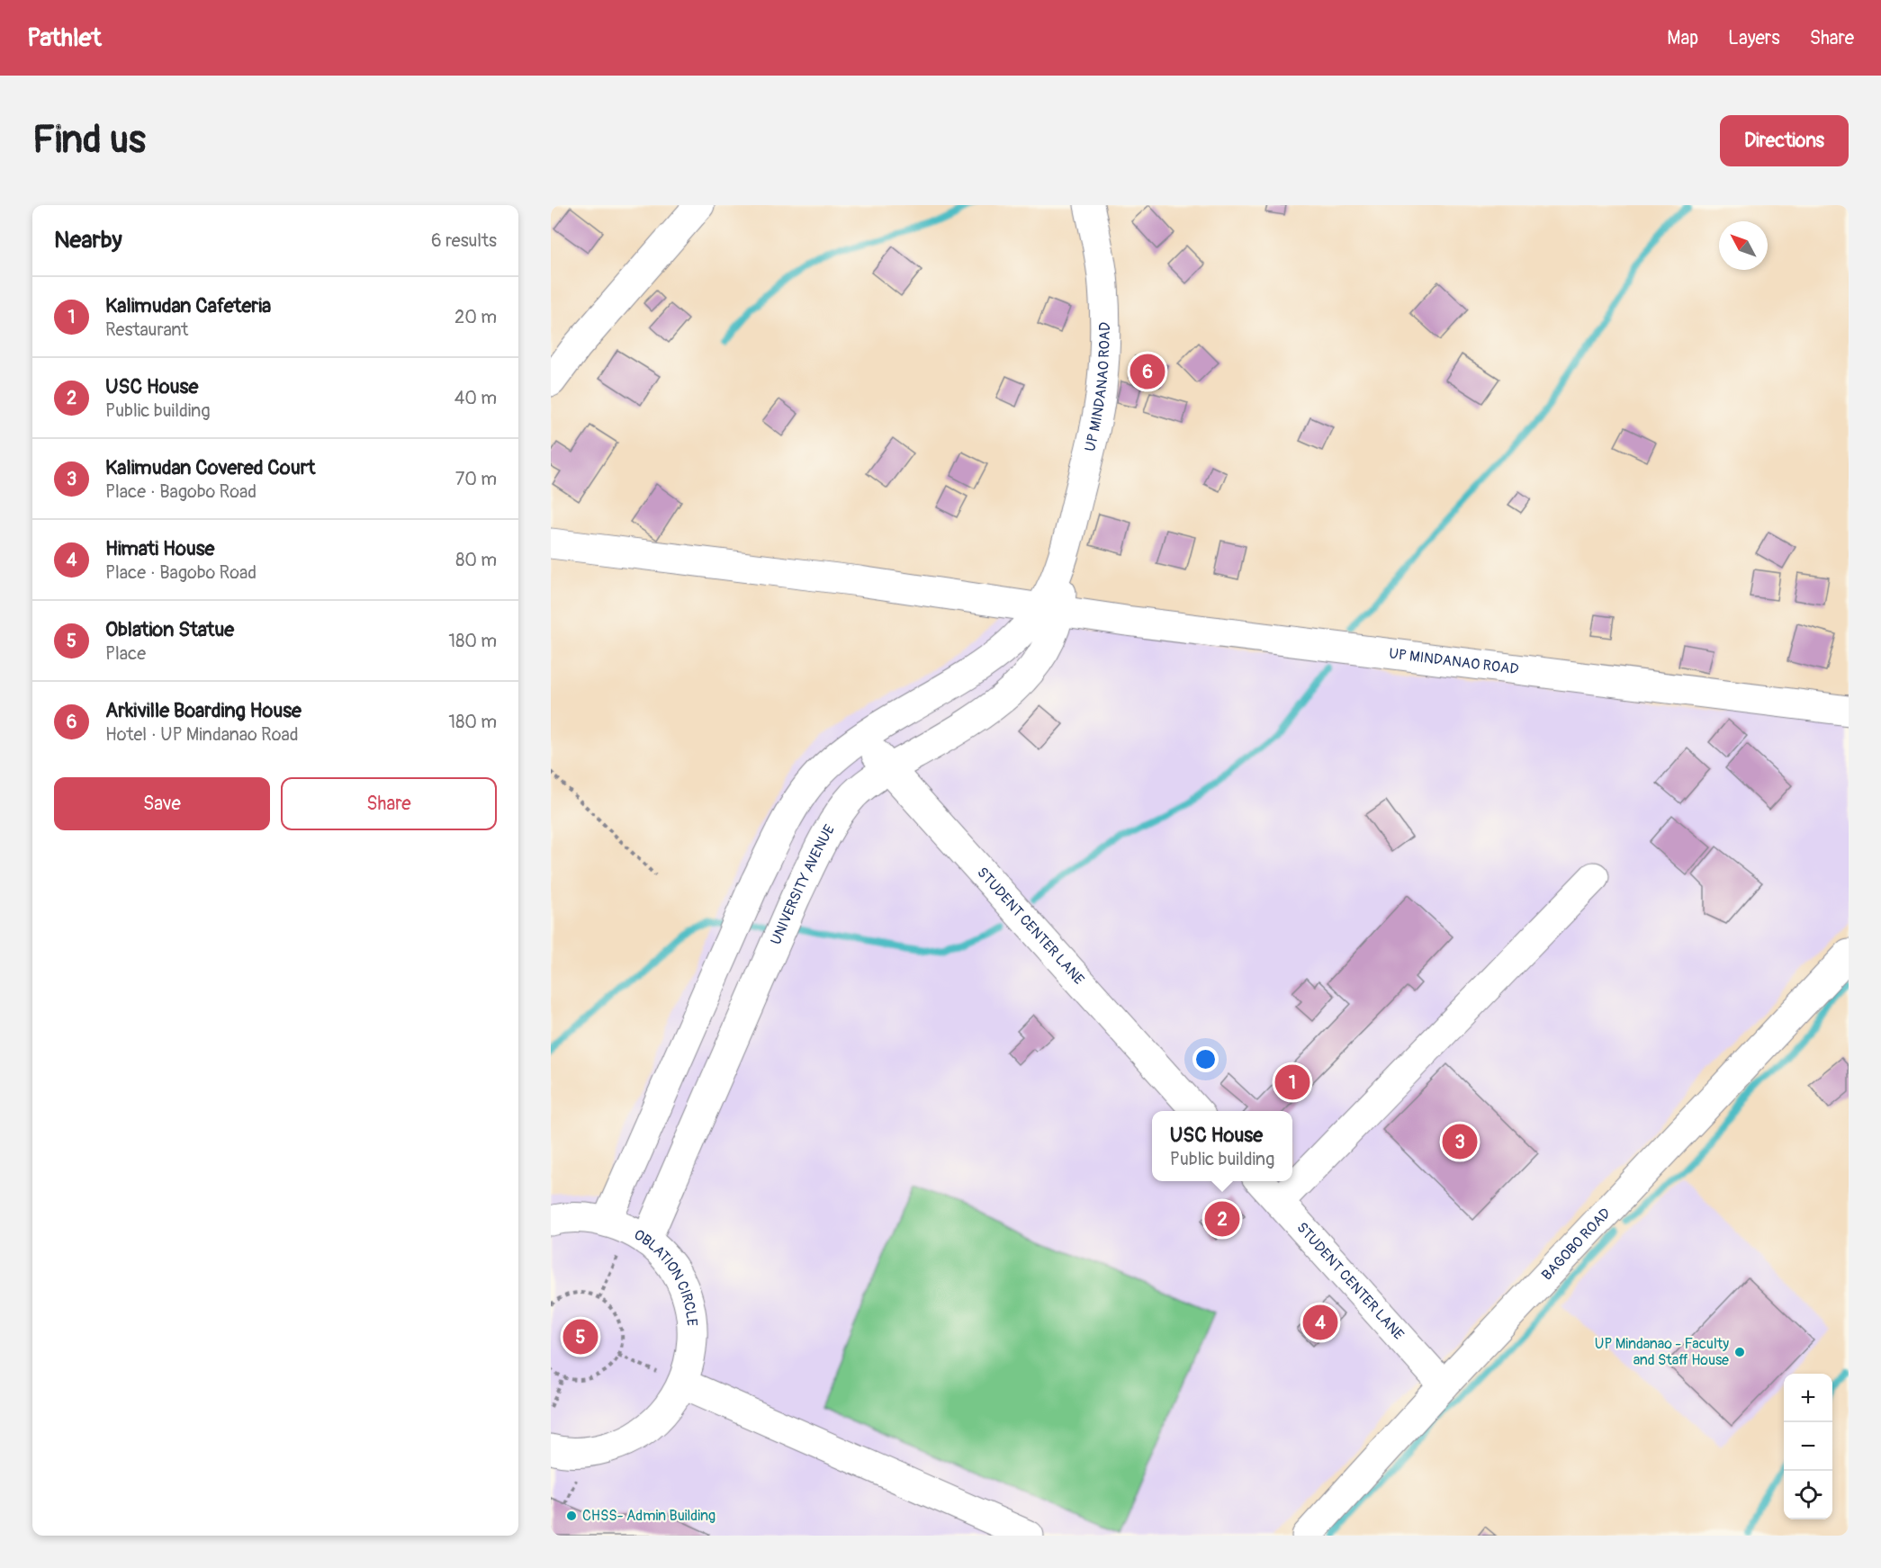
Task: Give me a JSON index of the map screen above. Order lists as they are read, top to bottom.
{
  "streets": {
    "street": [
      "UP MINDANAO ROAD",
      "UNIVERSITY AVENUE",
      "STUDENT CENTER LANE",
      "BAGOBO ROAD",
      "OBLATION CIRCLE"
    ]
  },
  "crossings": [
    ["UP MINDANAO ROAD", "UNIVERSITY AVENUE"],
    ["UNIVERSITY AVENUE", "STUDENT CENTER LANE"],
    ["UNIVERSITY AVENUE", "OBLATION CIRCLE"],
    ["STUDENT CENTER LANE", "BAGOBO ROAD"]
  ],
  "places": ["UP Mindanao - Faculty and Staff House", "CHSS- Admin Building"],
  "north": "top left",
  "page": {
    "header": "Pathlet",
    "nav": ["Map", "Layers", "Share"],
    "buttons": [
      "Directions",
      ["Save", "Share"]
    ],
    "title": "Find us",
    "heading": ["Nearby", "6 results"],
    "list": [
      {
        "mark": "1",
        "name": "Kalimudan Cafeteria",
        "note": "Restaurant",
        "value": "20 m"
      },
      {
        "mark": "2",
        "name": "USC House",
        "note": "Public building",
        "value": "40 m"
      },
      {
        "mark": "3",
        "name": "Kalimudan Covered Court",
        "note": "Place · Bagobo Road",
        "value": "70 m"
      },
      {
        "mark": "4",
        "name": "Himati House",
        "note": "Place · Bagobo Road",
        "value": "80 m"
      },
      {
        "mark": "5",
        "name": "Oblation Statue",
        "note": "Place",
        "value": "180 m"
      },
      {
        "mark": "6",
        "name": "Arkiville Boarding House",
        "note": "Hotel · UP Mindanao Road",
        "value": "180 m"
      }
    ],
    "pins": [
      "6",
      "1",
      "3",
      "2",
      "4",
      "5"
    ],
    "popup": ["USC House", "Public building"],
    "map_buttons": ["+", "−"]
  }
}
